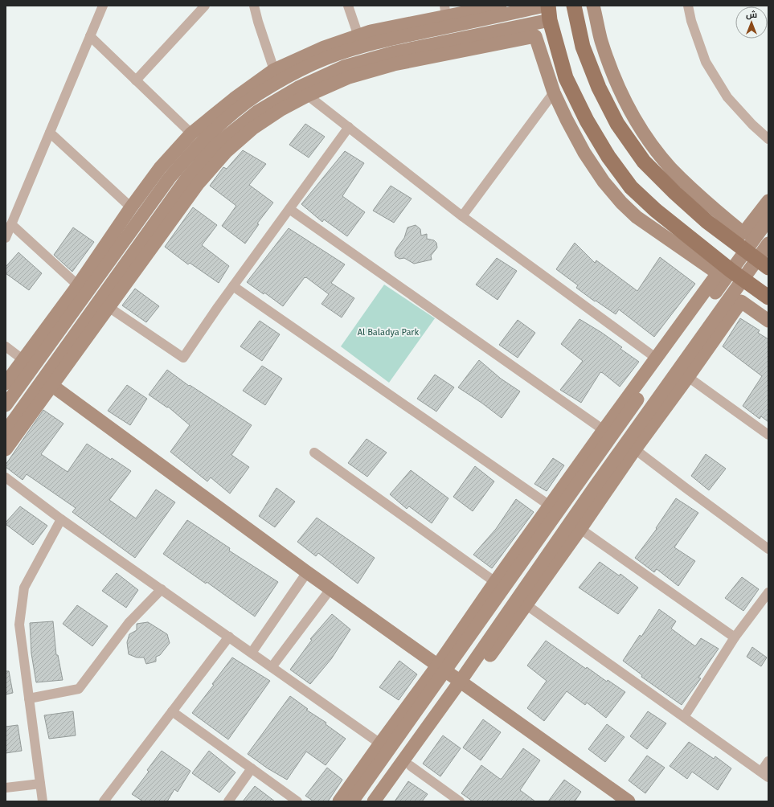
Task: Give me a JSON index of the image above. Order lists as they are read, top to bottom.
{
  "parks": ["Al Baladya Park"],
  "north": "top"
}
